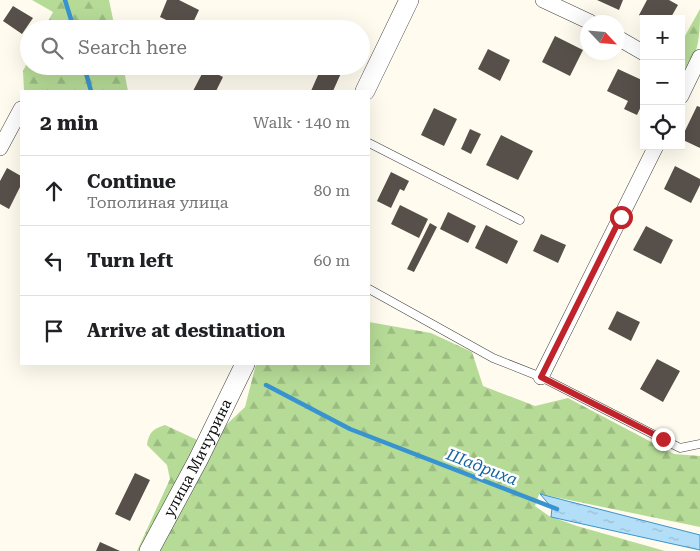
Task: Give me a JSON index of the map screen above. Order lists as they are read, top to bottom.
{
  "streets": {
    "street": ["улица Мичурина"]
  },
  "water": ["Шадриха"],
  "north": "bottom right",
  "page": {
    "map_buttons": ["+", "−"],
    "search": "Search here",
    "heading": ["2 min", "Walk · 140 m"],
    "list": [
      ["Continue", "Тополиная улица", "80 m"],
      ["Turn left", "60 m"],
      "Arrive at destination"
    ]
  }
}
